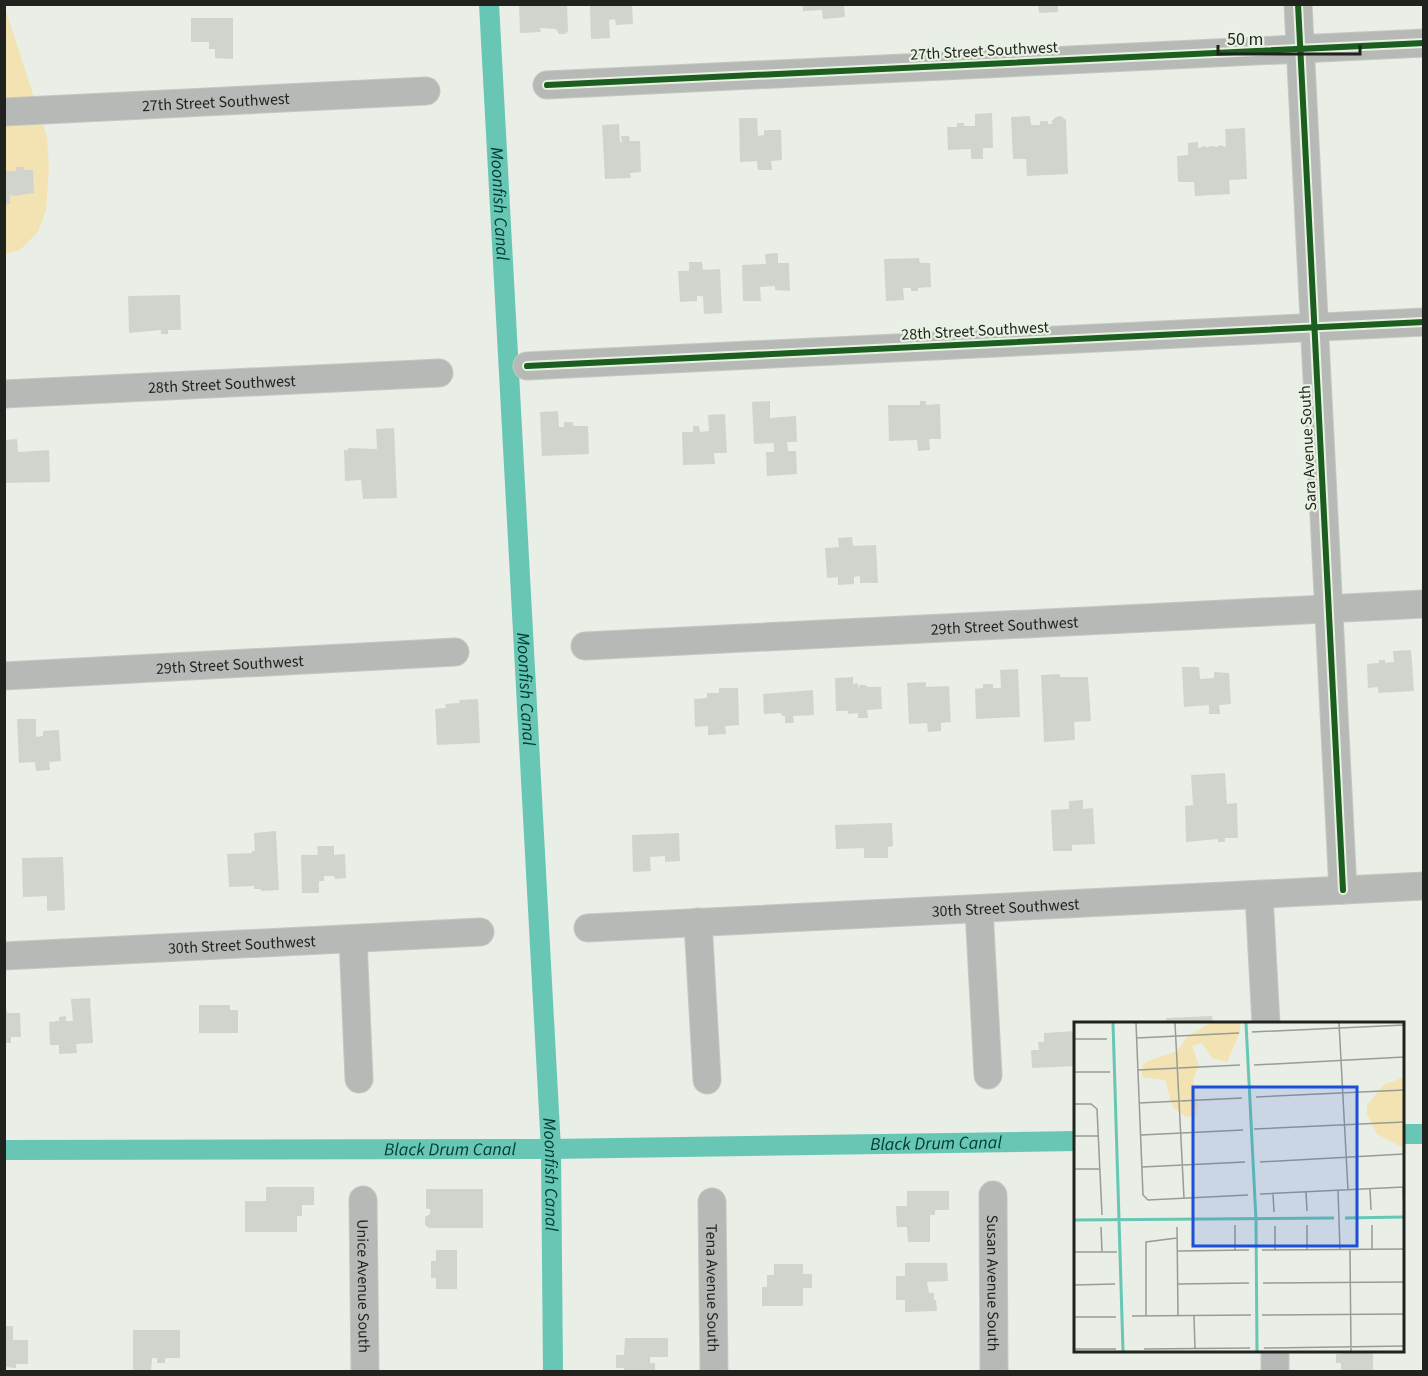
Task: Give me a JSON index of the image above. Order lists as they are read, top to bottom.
{
  "streets": {
    "street": [
      "27th Street Southwest",
      "28th Street Southwest",
      "Sara Avenue South",
      "29th Street Southwest",
      "30th Street Southwest",
      "Susan Avenue South",
      "Unice Avenue South",
      "Tena Avenue South"
    ]
  },
  "crossings": [
    ["27th Street Southwest", "Sara Avenue South"],
    ["28th Street Southwest", "Sara Avenue South"],
    ["Sara Avenue South", "29th Street Southwest"],
    ["Sara Avenue South", "30th Street Southwest"]
  ],
  "water": ["Moonfish Canal", "Black Drum Canal"],
  "scale_bar": "50 m"
}
